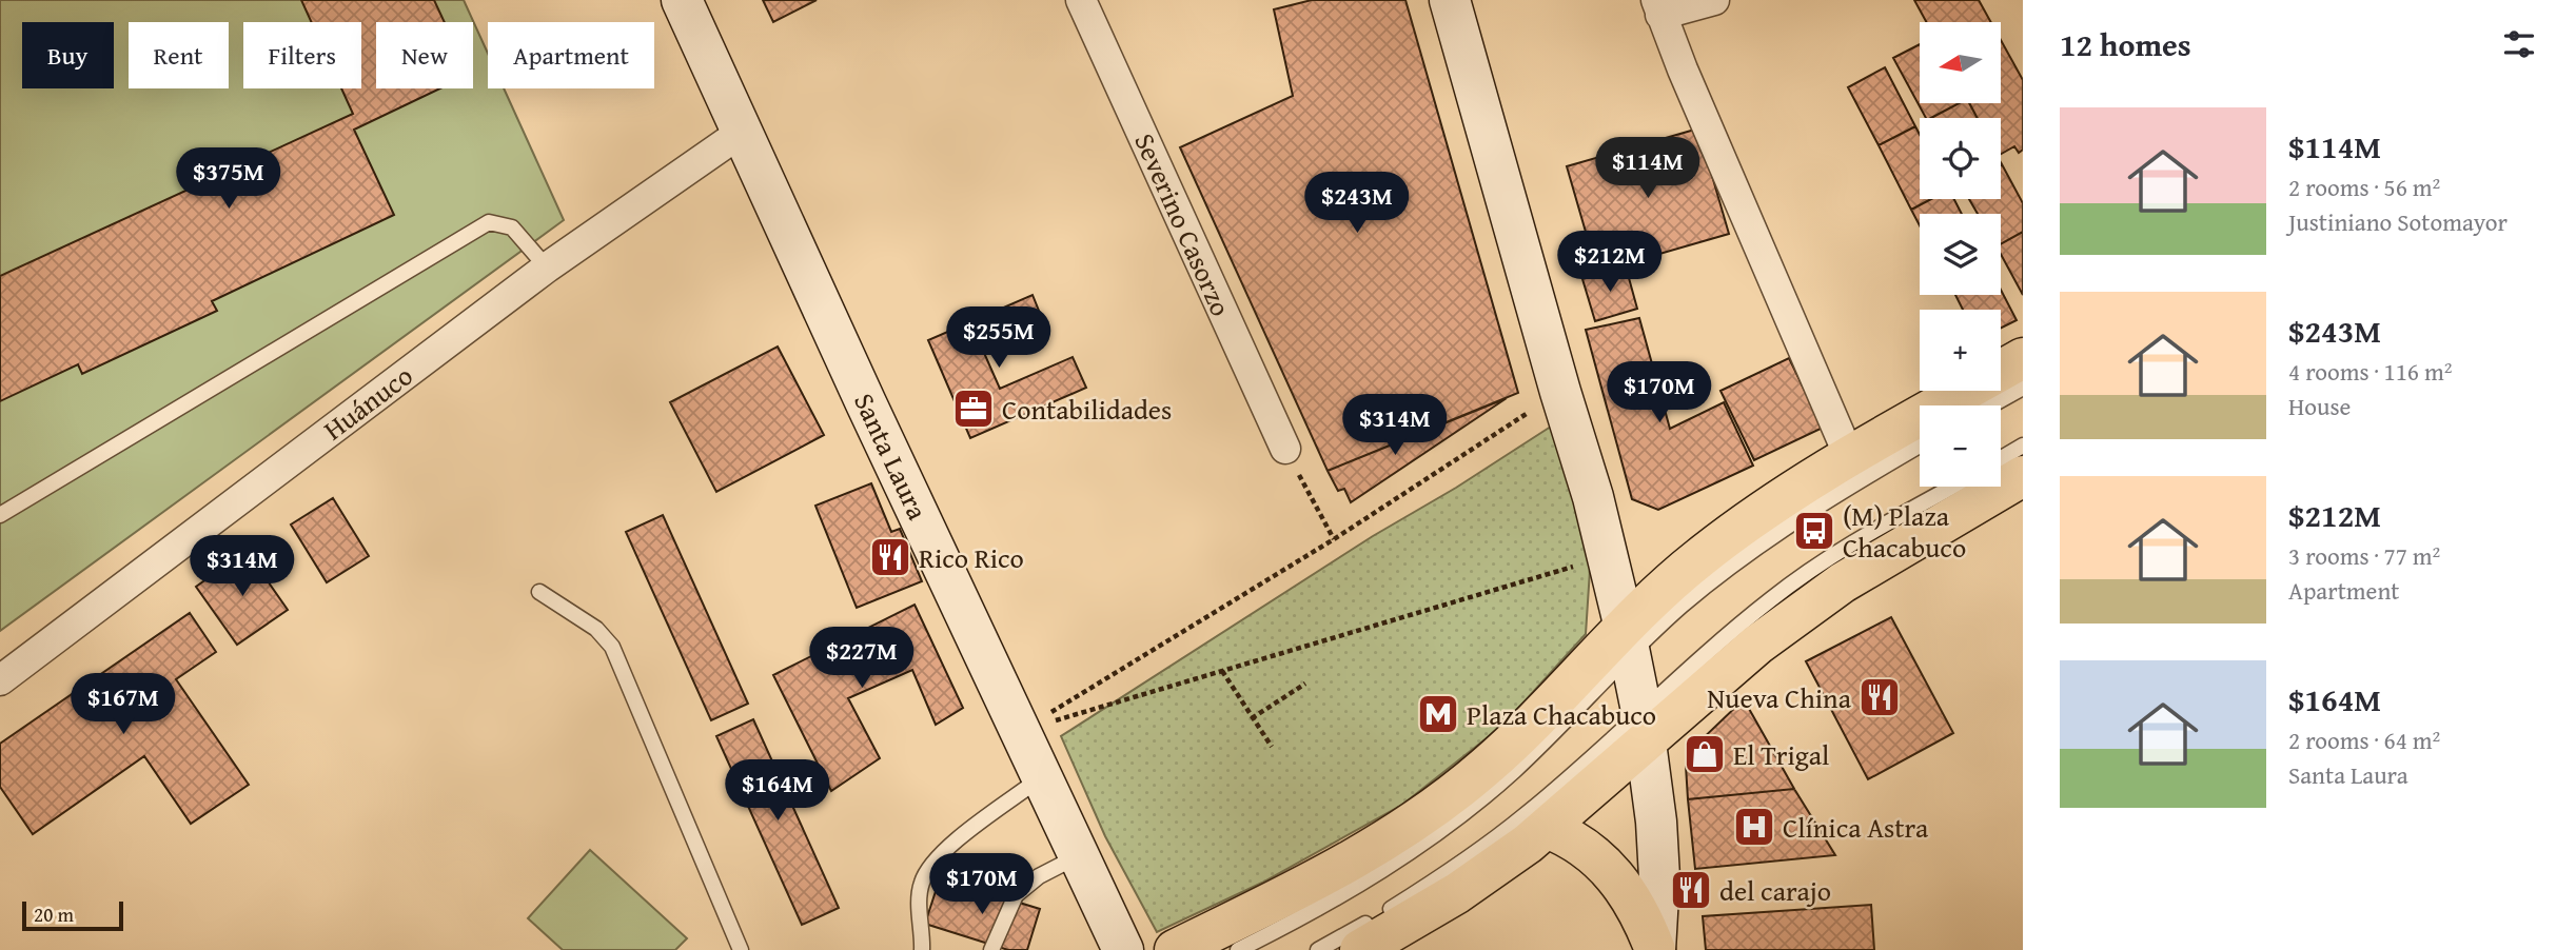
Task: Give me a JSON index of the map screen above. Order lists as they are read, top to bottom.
{
  "streets": {
    "street": ["Severino Casorzo", "Huánuco", "Santa Laura"]
  },
  "crossings": [
    ["Huánuco", "Santa Laura"]
  ],
  "places": {
    "office": ["Contabilidades"],
    "bus stop": ["(M) Plaza Chacabuco"],
    "restaurant": ["Rico Rico", "Nueva China", "del carajo"],
    "metro station": ["Plaza Chacabuco"],
    "shop": ["El Trigal"],
    "hospital": ["Clínica Astra"]
  },
  "scale_bar": "20 m",
  "north": "left",
  "page": {
    "heading": "12 homes",
    "map_buttons": ["+", "−"],
    "chip": [
      "Buy",
      "Rent",
      "Filters",
      "New",
      "Apartment"
    ],
    "list": [
      {
        "name": "$114M",
        "note": "2 rooms · 56 m² · Justiniano Sotomayor"
      },
      {
        "name": "$243M",
        "note": "4 rooms · 116 m² · House"
      },
      {
        "name": "$212M",
        "note": "3 rooms · 77 m² · Apartment"
      },
      {
        "name": "$164M",
        "note": "2 rooms · 64 m² · Santa Laura"
      }
    ],
    "price": [
      "$114M",
      "$375M",
      "$243M",
      "$212M",
      "$255M",
      "$170M",
      "$314M",
      "$314M",
      "$227M",
      "$167M",
      "$164M",
      "$170M"
    ],
    "scale": "20 m"
  }
}
